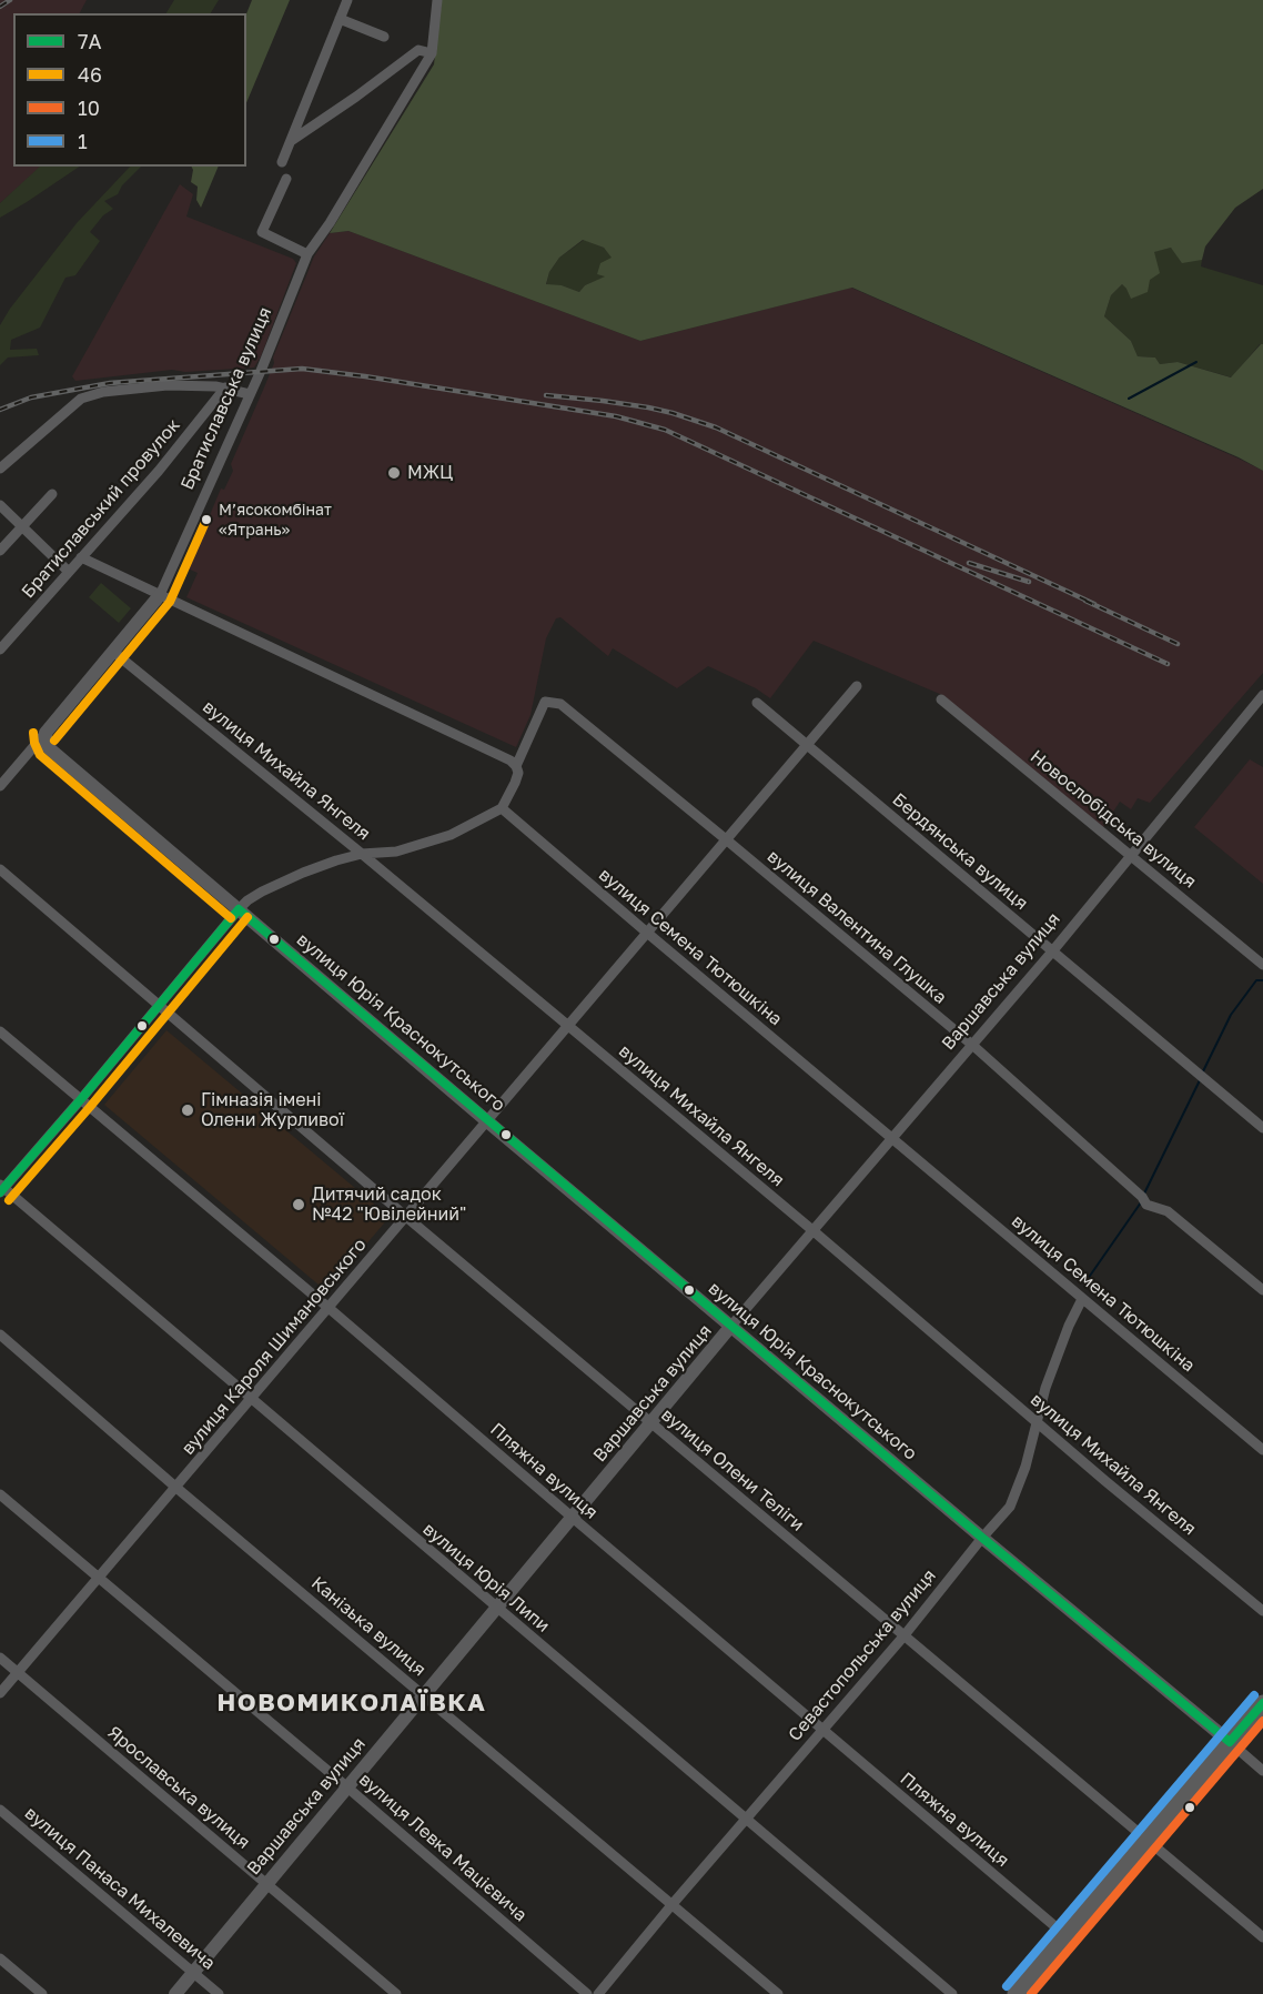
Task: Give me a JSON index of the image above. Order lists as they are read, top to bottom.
{
  "streets": {
    "street": [
      "Братиславська вулиця",
      "Братиславський провулок",
      "вулиця Михайла Янгеля",
      "Новослобідська вулиця",
      "Бердянська вулиця",
      "вулиця Валентина Глушка",
      "вулиця Семена Тютюшкіна",
      "Варшавська вулиця",
      "вулиця Юрія Краснокутського",
      "вулиця Кароля Шимановського",
      "вулиця Олени Теліги",
      "Пляжна вулиця",
      "вулиця Юрія Липи",
      "Канізька вулиця",
      "Севастопольська вулиця",
      "Ярославська вулиця",
      "вулиця Левка Мацієвича",
      "вулиця Панаса Михалевича"
    ]
  },
  "crossings": [
    ["Братиславська вулиця", "вулиця Михайла Янгеля"],
    ["Братиславська вулиця", "вулиця Юрія Краснокутського"],
    ["вулиця Михайла Янгеля", "Варшавська вулиця"],
    ["вулиця Михайла Янгеля", "вулиця Кароля Шимановського"],
    ["вулиця Михайла Янгеля", "Севастопольська вулиця"],
    ["Новослобідська вулиця", "Варшавська вулиця"],
    ["Бердянська вулиця", "Варшавська вулиця"],
    ["Бердянська вулиця", "вулиця Кароля Шимановського"],
    ["вулиця Валентина Глушка", "Варшавська вулиця"],
    ["вулиця Валентина Глушка", "вулиця Кароля Шимановського"],
    ["вулиця Семена Тютюшкіна", "Варшавська вулиця"],
    ["вулиця Семена Тютюшкіна", "вулиця Кароля Шимановського"],
    ["вулиця Семена Тютюшкіна", "Севастопольська вулиця"],
    ["Варшавська вулиця", "вулиця Юрія Краснокутського"],
    ["Варшавська вулиця", "вулиця Олени Теліги"],
    ["Варшавська вулиця", "Пляжна вулиця"],
    ["Варшавська вулиця", "вулиця Юрія Липи"],
    ["Варшавська вулиця", "Канізька вулиця"],
    ["Варшавська вулиця", "Ярославська вулиця"],
    ["Варшавська вулиця", "вулиця Левка Мацієвича"],
    ["Варшавська вулиця", "вулиця Панаса Михалевича"],
    ["вулиця Юрія Краснокутського", "вулиця Кароля Шимановського"],
    ["вулиця Юрія Краснокутського", "Севастопольська вулиця"],
    ["вулиця Кароля Шимановського", "вулиця Олени Теліги"],
    ["вулиця Кароля Шимановського", "Пляжна вулиця"],
    ["вулиця Кароля Шимановського", "вулиця Юрія Липи"],
    ["вулиця Кароля Шимановського", "Канізька вулиця"],
    ["вулиця Кароля Шимановського", "Ярославська вулиця"],
    ["вулиця Кароля Шимановського", "вулиця Левка Мацієвича"],
    ["вулиця Олени Теліги", "Севастопольська вулиця"],
    ["Пляжна вулиця", "Севастопольська вулиця"],
    ["вулиця Юрія Липи", "Севастопольська вулиця"],
    ["Канізька вулиця", "Севастопольська вулиця"]
  ],
  "districts": ["НОВОМИКОЛАЇВКА"],
  "places": [
    "МЖЦ",
    "М’ясокомбінат «Ятрань»",
    "Гімназія імені Олени Журливої",
    "Дитячий садок №42 \"Ювілейний\""
  ],
  "lines": [
    "transit line 46",
    "transit line 7А",
    "transit line 1",
    "transit line 10"
  ],
  "legend": [
    "7А",
    "46",
    "10",
    "1"
  ]
}
